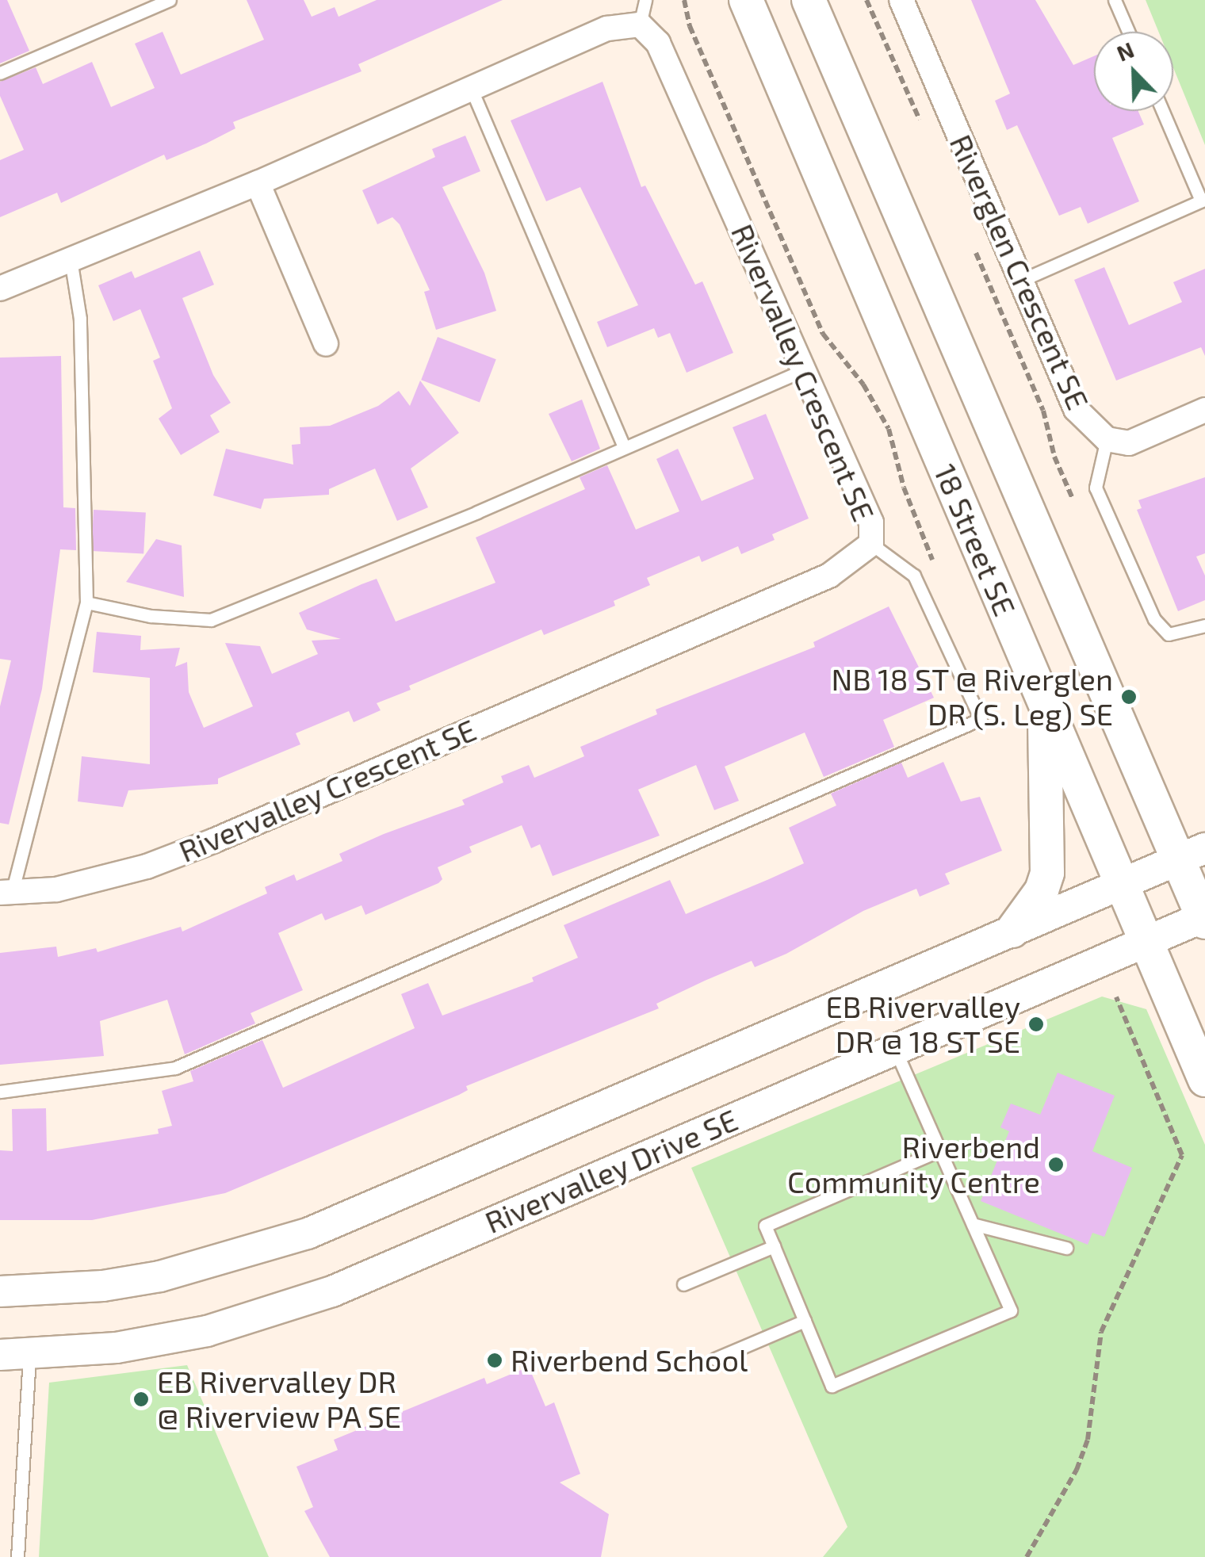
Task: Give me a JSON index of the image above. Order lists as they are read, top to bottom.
{
  "streets": {
    "main road": ["18 Street SE"],
    "street": ["Riverglen Crescent SE", "Rivervalley Crescent SE", "Rivervalley Drive SE"]
  },
  "crossings": [
    ["18 Street SE", "Rivervalley Drive SE"]
  ],
  "places": [
    "NB 18 ST @ Riverglen DR (S. Leg) SE",
    "EB Rivervalley DR @ 18 ST SE",
    "Riverbend Community Centre",
    "Riverbend School",
    "EB Rivervalley DR @ Riverview PA SE"
  ],
  "north": "top left"
}
